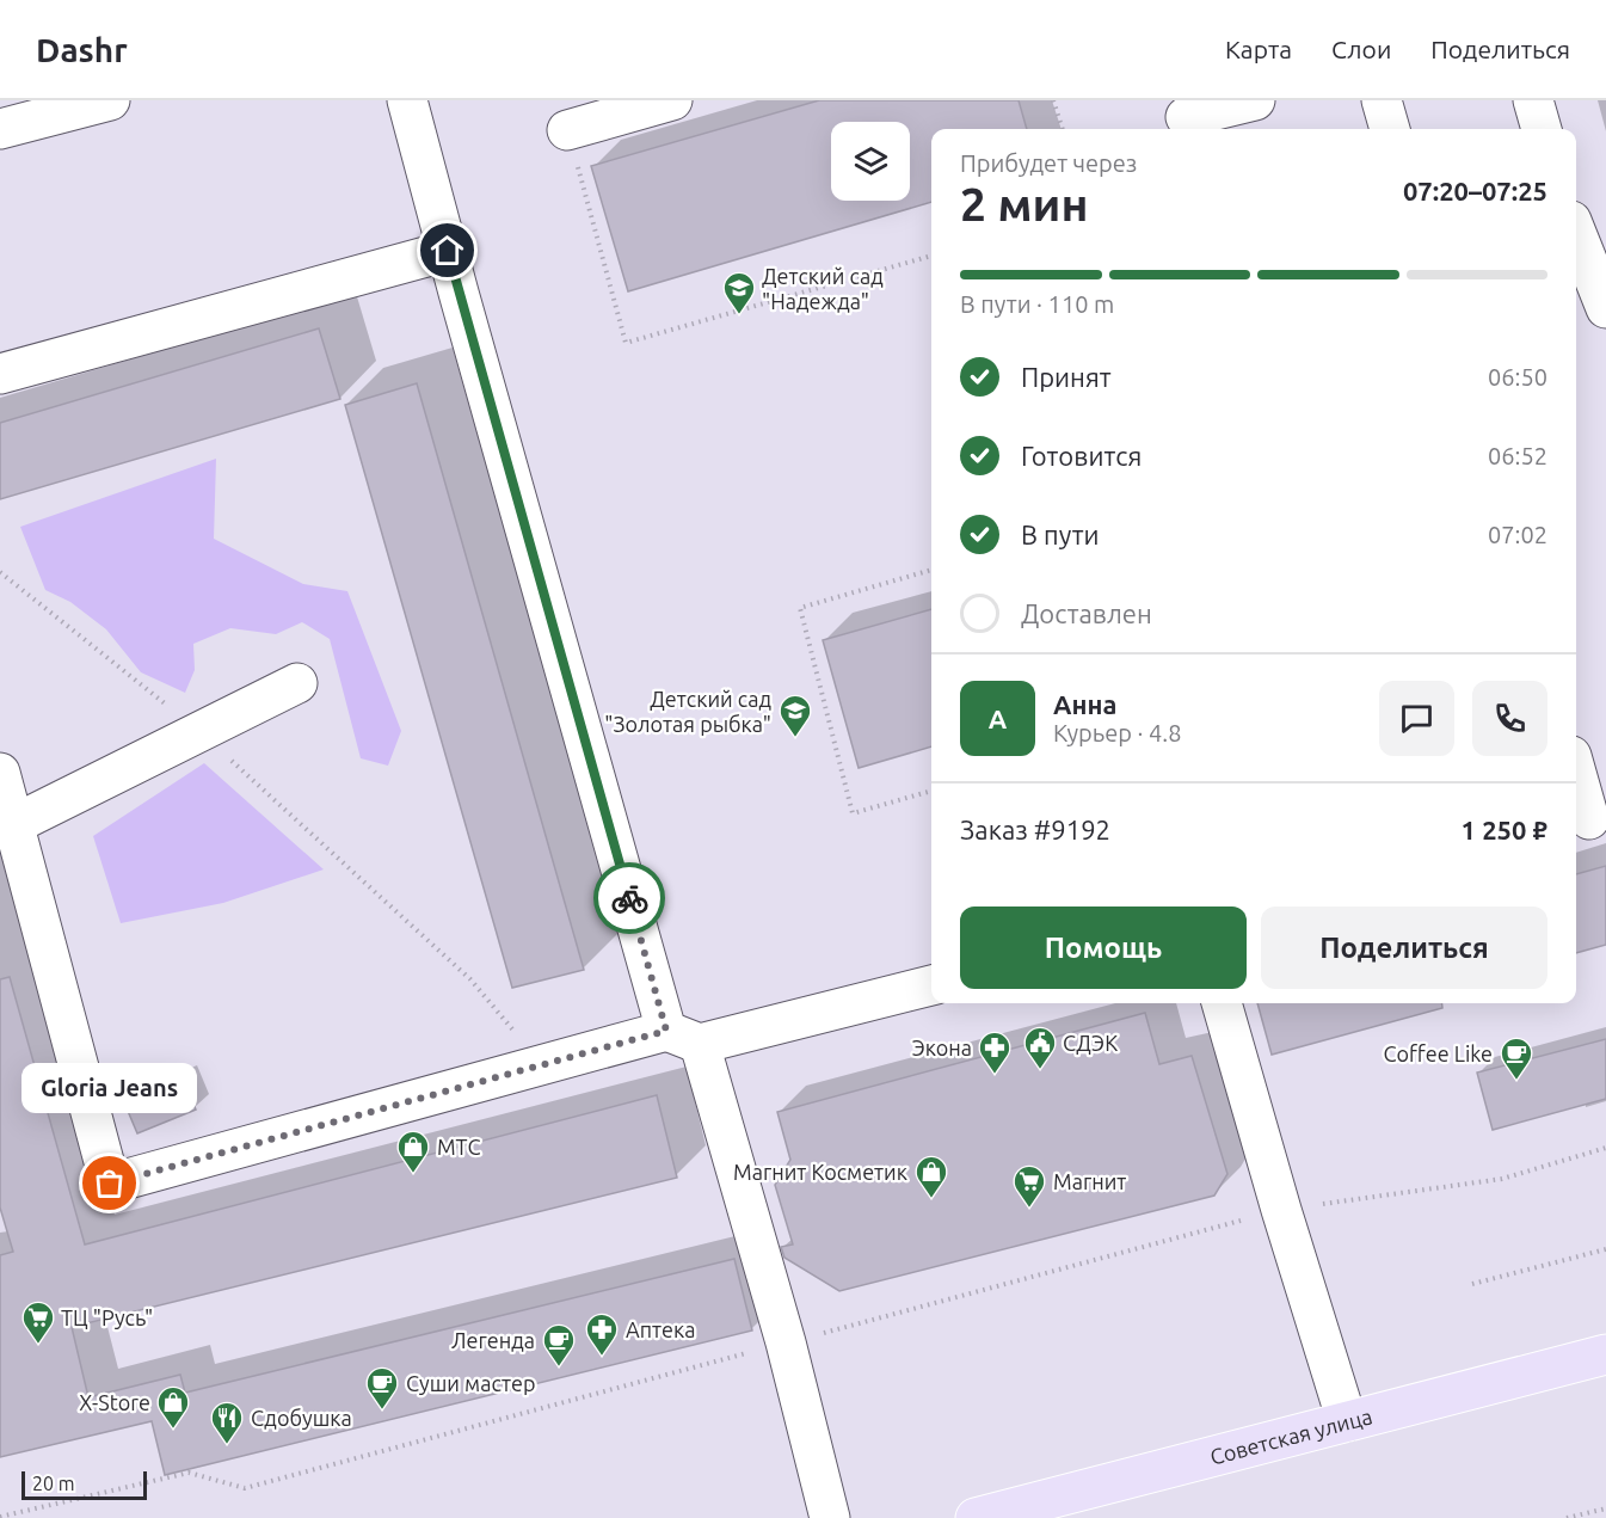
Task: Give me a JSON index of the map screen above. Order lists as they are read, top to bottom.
{
  "streets": {
    "main road": ["Советская улица"]
  },
  "places": {
    "school or university": ["Детский сад \"Надежда\"", "Детский сад \"Золотая рыбка\""],
    "public building": ["СДЭК"],
    "pharmacy": ["Экона", "Аптека"],
    "cafe": ["Coffee Like", "Легенда", "Суши мастер"],
    "shop": ["МТС", "Магнит Косметик", "X-Store"],
    "other": ["Gloria Jeans"],
    "supermarket": ["Магнит", "ТЦ \"Русь\""],
    "restaurant": ["Сдобушка"]
  },
  "scale_bar": "20 m",
  "page": {
    "header": "Dashr",
    "nav": ["Карта", "Слои", "Поделиться"],
    "heading": ["2 мин", "Прибудет через", "07:20–07:25"],
    "panel": [
      "Анна",
      "Курьер · 4.8",
      "Заказ #9192",
      "1 250 ₽"
    ],
    "bar": "В пути · 110 m",
    "list": [
      ["Принят", "06:50"],
      ["Готовится", "06:52"],
      ["В пути", "07:02"],
      "Доставлен"
    ],
    "round": "А",
    "buttons": ["Помощь", "Поделиться"],
    "bubble": "Gloria Jeans",
    "scale": "20 m"
  }
}
